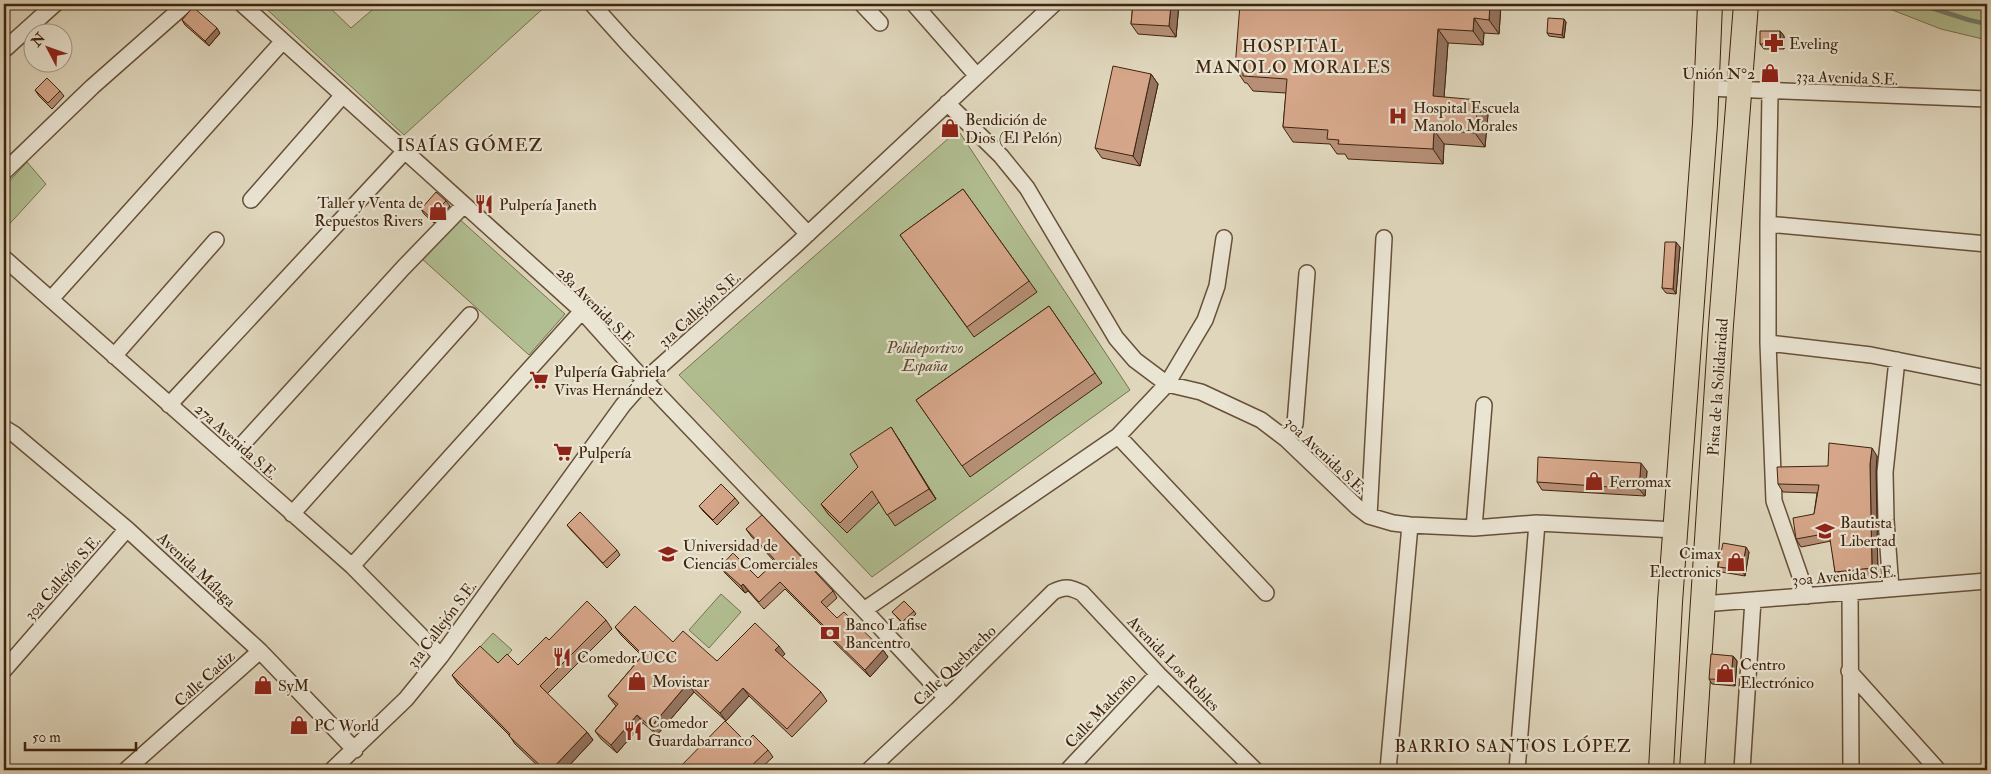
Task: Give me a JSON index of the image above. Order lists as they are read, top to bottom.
{
  "streets": {
    "main road": ["Pista de la Solidaridad"],
    "street": [
      "33a Avenida S.E.",
      "28a Avenida S.E.",
      "31a Callejón S.E.",
      "27a Avenida S.E.",
      "30a Avenida S.E.",
      "Avenida Málaga",
      "30a Callejón S.E.",
      "Avenida Los Robles",
      "Calle Quebracho",
      "Calle Cadiz",
      "Calle Madroño"
    ]
  },
  "crossings": [
    ["33a Avenida S.E.", "Pista de la Solidaridad"],
    ["28a Avenida S.E.", "31a Callejón S.E."],
    ["28a Avenida S.E.", "Calle Quebracho"],
    ["31a Callejón S.E.", "27a Avenida S.E."],
    ["31a Callejón S.E.", "30a Avenida S.E."],
    ["31a Callejón S.E.", "Avenida Málaga"],
    ["Pista de la Solidaridad", "30a Avenida S.E."],
    ["Avenida Málaga", "30a Callejón S.E."],
    ["Avenida Málaga", "Calle Cadiz"],
    ["Avenida Los Robles", "Calle Quebracho"],
    ["Avenida Los Robles", "Calle Madroño"]
  ],
  "districts": ["HOSPITAL MANOLO MORALES", "ISAÍAS GÓMEZ", "BARRIO SANTOS LÓPEZ"],
  "parks": ["Polideportivo España"],
  "places": {
    "pharmacy": ["Eveling"],
    "shop": [
      "Unión N°2",
      "Bendición de Dios (El Pelón)",
      "Taller y Venta de Repuestos Rivers",
      "Ferromax",
      "Cimax Electronics",
      "Centro Electrónico",
      "Movistar",
      "SyM",
      "PC World"
    ],
    "hospital": ["Hospital Escuela Manolo Morales"],
    "restaurant": ["Pulpería Janeth", "Comedor UCC", "Comedor Guardabarranco"],
    "supermarket": ["Pulpería Gabriela Vivas Hernández", "Pulpería"],
    "school or university": ["Bautista Libertad", "Universidad de Ciencias Comerciales"],
    "bank": ["Banco Lafise Bancentro"]
  },
  "scale_bar": "50 m",
  "north": "top left"
}
